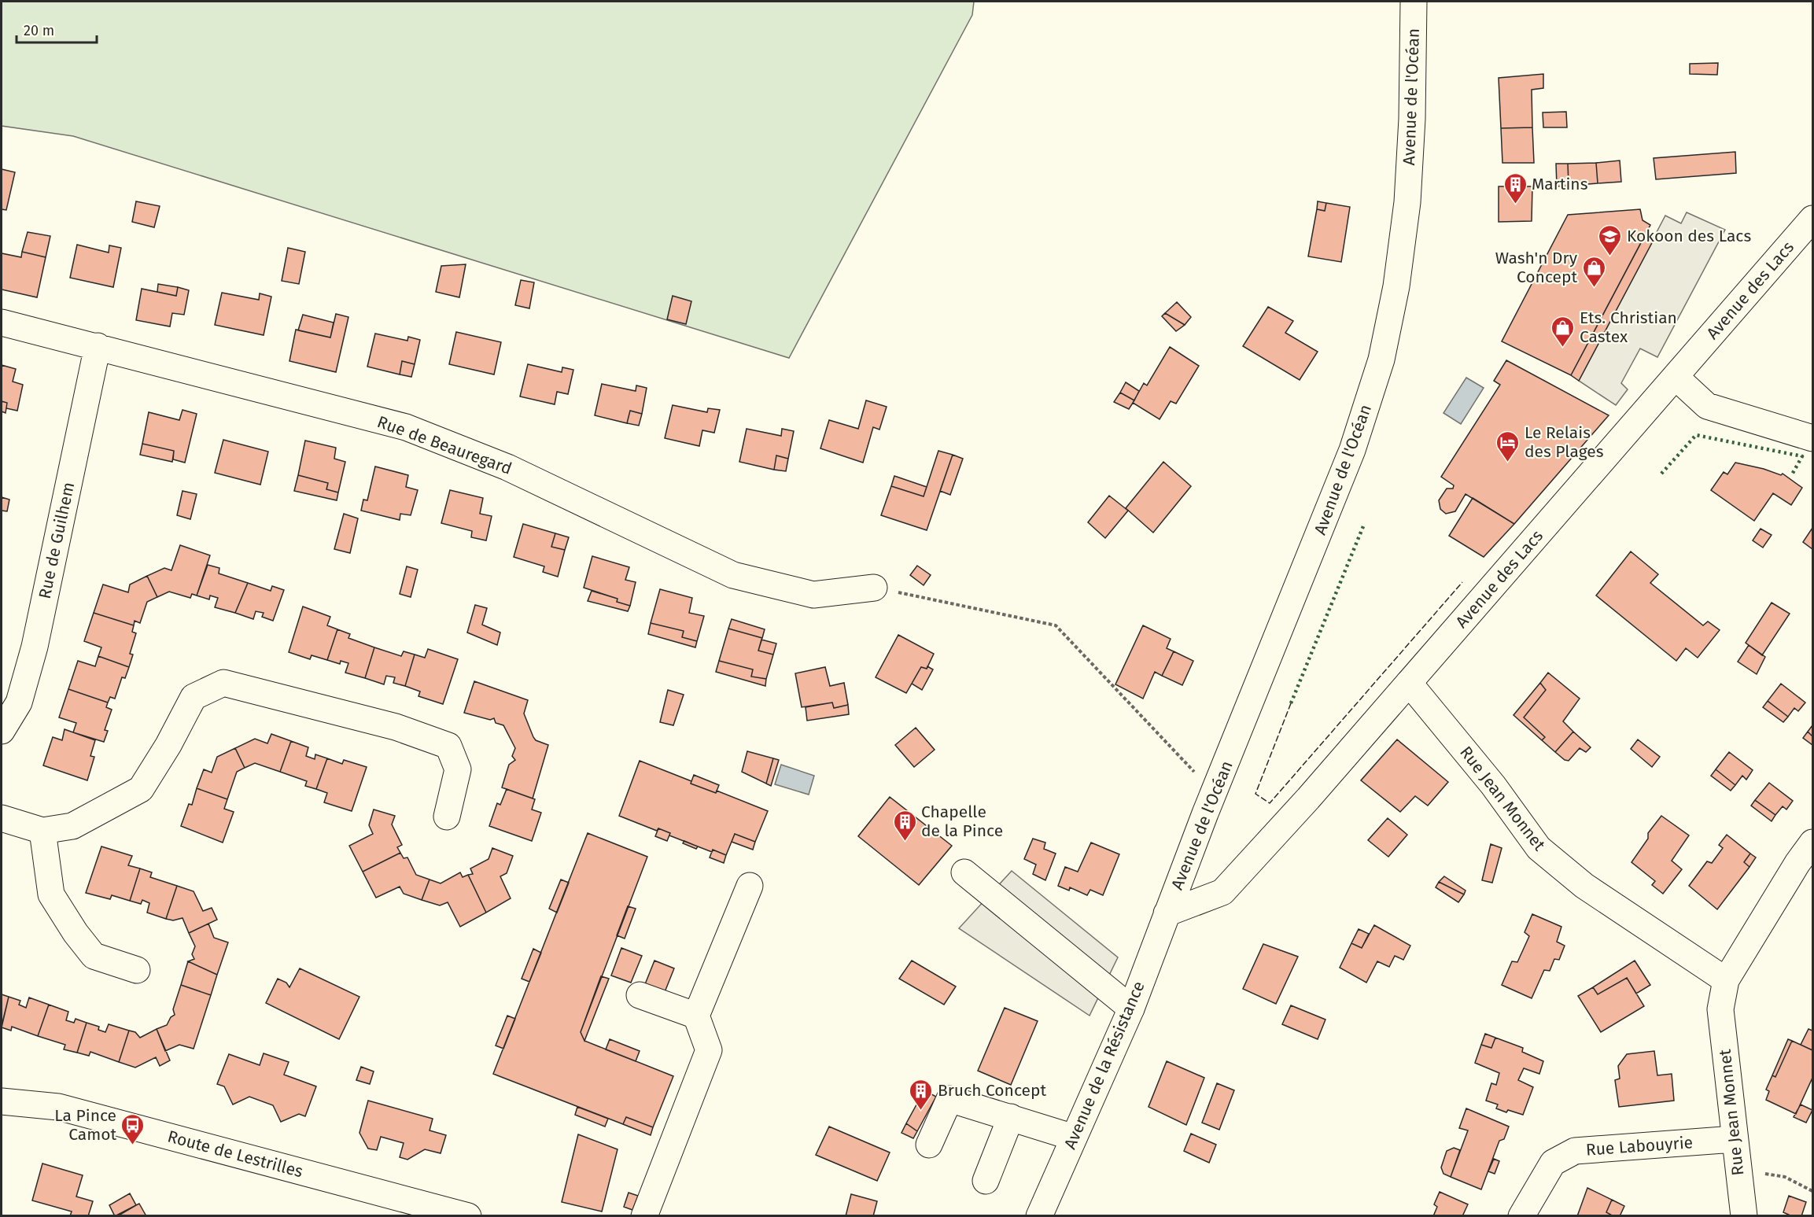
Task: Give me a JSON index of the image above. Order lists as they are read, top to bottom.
{
  "streets": {
    "street": [
      "Avenue de l'Océan",
      "Avenue des Lacs",
      "Rue de Beauregard",
      "Rue de Guilhem",
      "Rue Jean Monnet",
      "Avenue de la Résistance",
      "Rue Labouyrie",
      "Route de Lestrilles"
    ]
  },
  "crossings": [
    ["Avenue de l'Océan", "Avenue des Lacs"],
    ["Avenue de l'Océan", "Avenue de la Résistance"],
    ["Avenue des Lacs", "Rue Jean Monnet"],
    ["Avenue des Lacs", "Avenue de la Résistance"],
    ["Rue de Beauregard", "Rue de Guilhem"],
    ["Rue Jean Monnet", "Rue Labouyrie"]
  ],
  "places": {
    "building": ["Martins", "Chapelle de la Pince", "Bruch Concept"],
    "school or university": ["Kokoon des Lacs"],
    "shop": ["Wash'n Dry Concept", "Ets. Christian Castex"],
    "hotel": ["Le Relais des Plages"],
    "bus stop": ["La Pince Camot"]
  },
  "scale_bar": "20 m"
}
